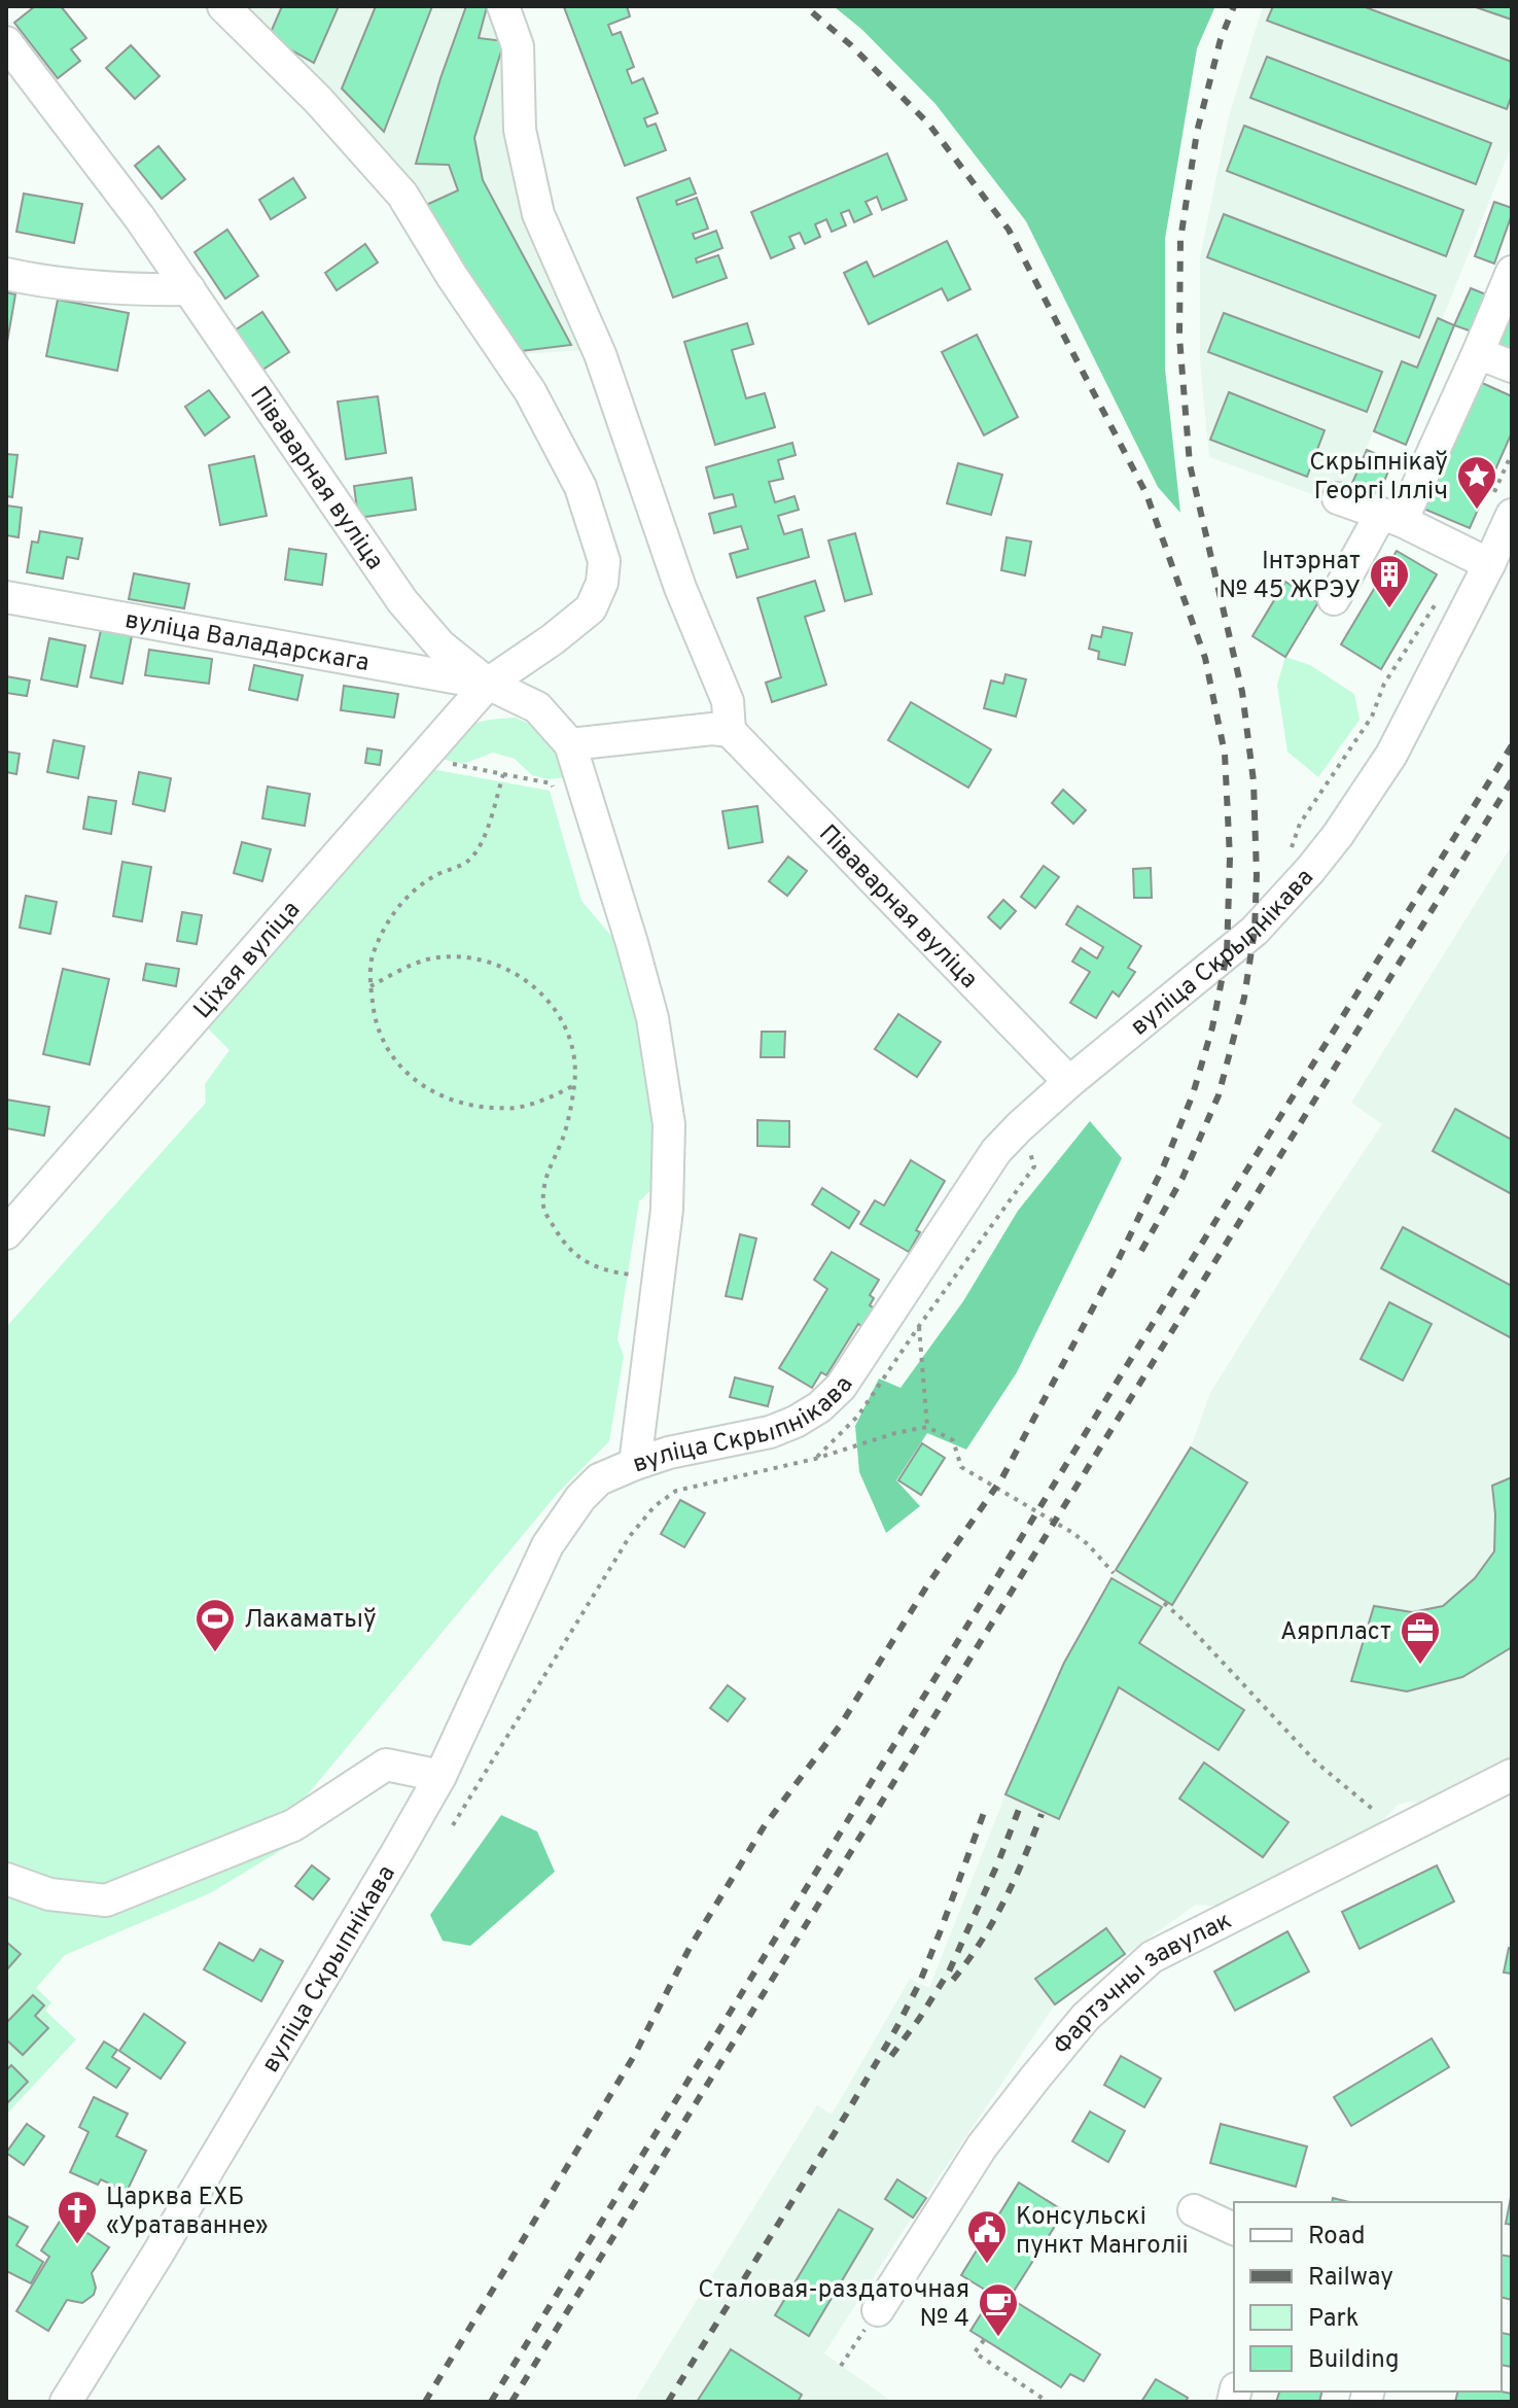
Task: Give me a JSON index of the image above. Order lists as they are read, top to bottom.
{
  "streets": {
    "street": [
      "Піваварная вуліца",
      "вуліца Валадарскага",
      "вуліца Скрыпнікава",
      "Ціхая вуліца",
      "Фартэчны завулак"
    ]
  },
  "crossings": [
    ["Піваварная вуліца", "вуліца Валадарскага"],
    ["Піваварная вуліца", "вуліца Скрыпнікава"],
    ["Піваварная вуліца", "Ціхая вуліца"],
    ["вуліца Валадарскага", "Ціхая вуліца"]
  ],
  "places": {
    "place": ["Скрыпнікаў Георгі Ілліч"],
    "building": ["Інтэрнат № 45 ЖРЭУ"],
    "sports": ["Лакаматыў"],
    "office": ["Аярпласт"],
    "church": ["Царква ЕХБ «Уратаванне»"],
    "public building": ["Консульскі пункт Манголіі"],
    "cafe": ["Сталовая-раздаточная № 4"]
  },
  "legend": [
    "Road",
    "Railway",
    "Park",
    "Building"
  ]
}
